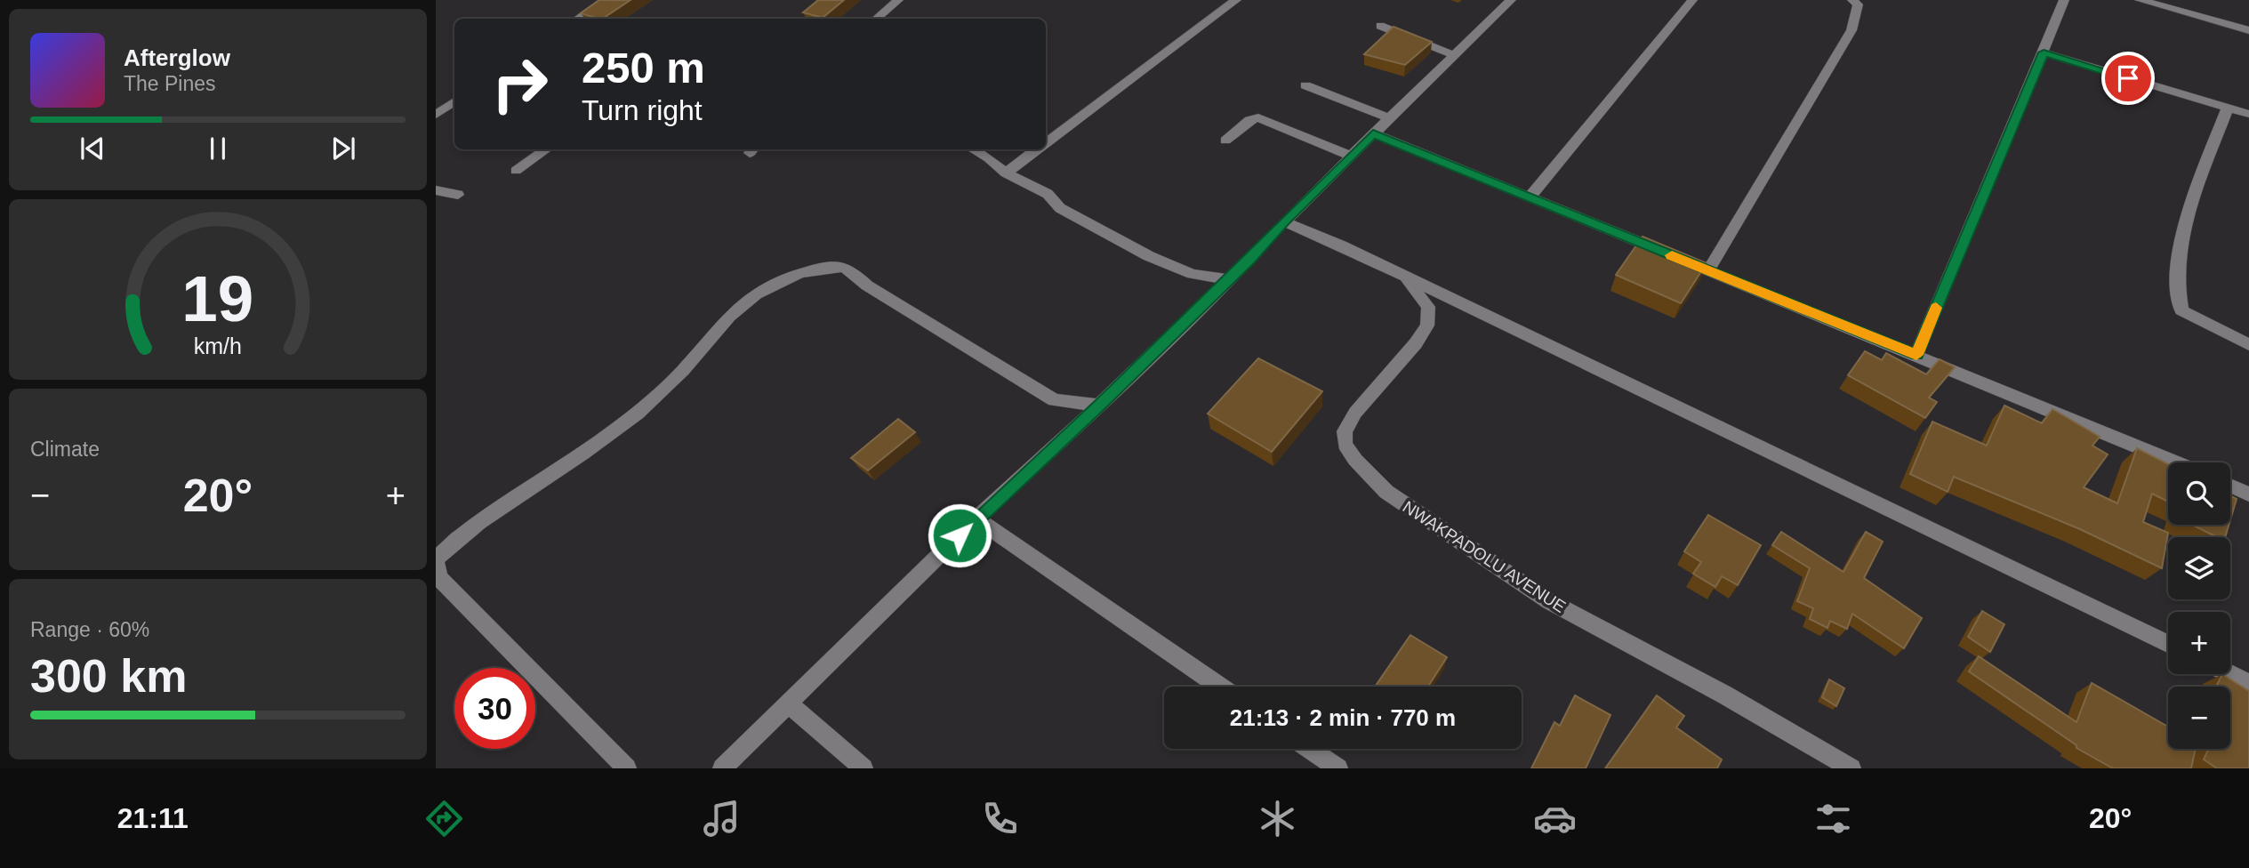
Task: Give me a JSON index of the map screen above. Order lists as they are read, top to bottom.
{
  "streets": {
    "street": ["NWAKPADOLU AVENUE"]
  },
  "page": {
    "turn": ["250 m", "Turn right"],
    "song": ["Afterglow", "The Pines"],
    "tile": [
      "Climate",
      ["Range · 60%", "300 km"]
    ],
    "map_buttons": ["+", "−"],
    "heat": ["−", "20°", "+"],
    "limit": "30",
    "trip": "21:13 · 2 min · 770 m",
    "tabs": ["21:11", "20°"],
    "gauge": ["19", "km/h"]
  }
}
